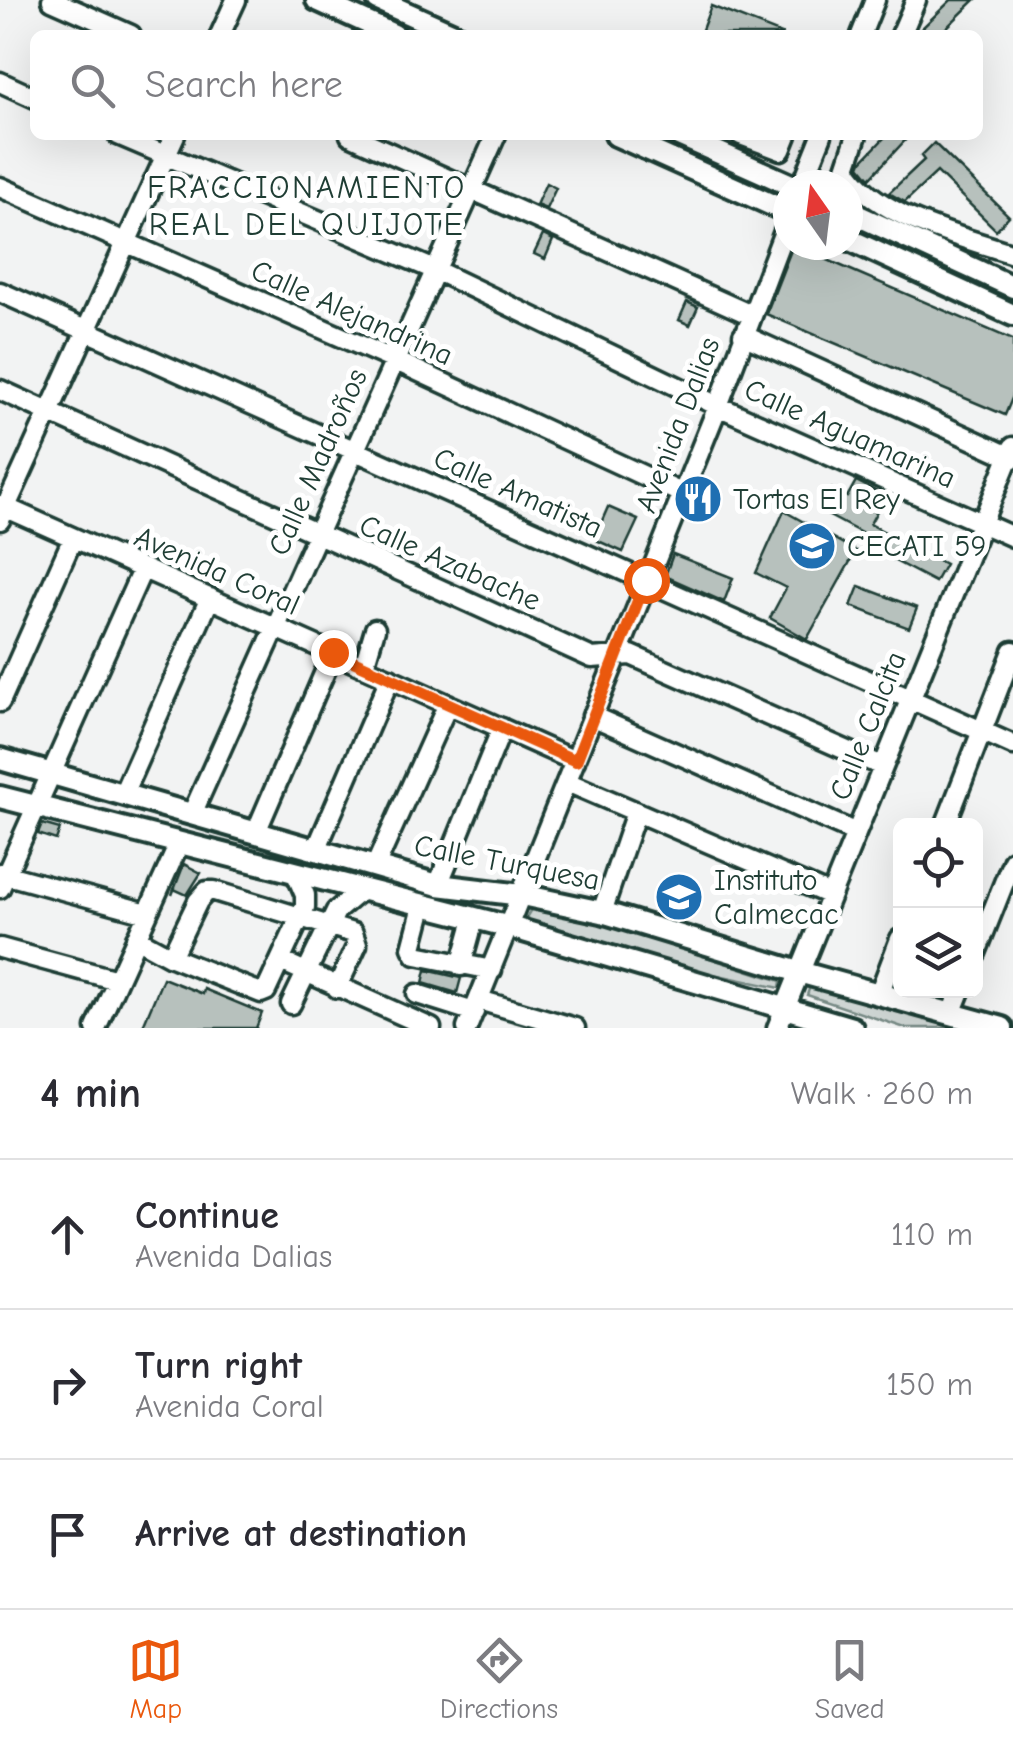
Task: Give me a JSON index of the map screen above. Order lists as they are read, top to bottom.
{
  "streets": {
    "main road": ["Calle Turquesa"],
    "street": [
      "Calle Alejandrina",
      "Avenida Dalias",
      "Calle Aguamarina",
      "Calle Madroños",
      "Calle Amatista",
      "Calle Azabache",
      "Avenida Coral",
      "Calle Calcita"
    ]
  },
  "crossings": [
    ["Calle Alejandrina", "Avenida Dalias"],
    ["Calle Alejandrina", "Calle Madroños"],
    ["Avenida Dalias", "Calle Aguamarina"],
    ["Avenida Dalias", "Calle Amatista"],
    ["Avenida Dalias", "Calle Azabache"],
    ["Avenida Dalias", "Avenida Coral"],
    ["Avenida Dalias", "Calle Turquesa"],
    ["Calle Aguamarina", "Calle Madroños"],
    ["Calle Aguamarina", "Calle Calcita"],
    ["Calle Madroños", "Calle Amatista"],
    ["Calle Madroños", "Calle Azabache"],
    ["Calle Madroños", "Avenida Coral"],
    ["Calle Madroños", "Calle Turquesa"],
    ["Calle Amatista", "Calle Calcita"],
    ["Calle Azabache", "Calle Calcita"],
    ["Calle Calcita", "Calle Turquesa"]
  ],
  "districts": ["FRACCIONAMIENTO REAL DEL QUIJOTE"],
  "places": {
    "restaurant": ["Tortas El Rey"],
    "school or university": ["CECATI 59", "Instituto Calmecac"]
  },
  "north": "top",
  "page": {
    "search": "Search here",
    "heading": ["4 min", "Walk · 260 m"],
    "list": [
      ["Continue", "Avenida Dalias", "110 m"],
      ["Turn right", "Avenida Coral", "150 m"],
      "Arrive at destination"
    ],
    "nav": ["Map", "Directions", "Saved"]
  }
}
